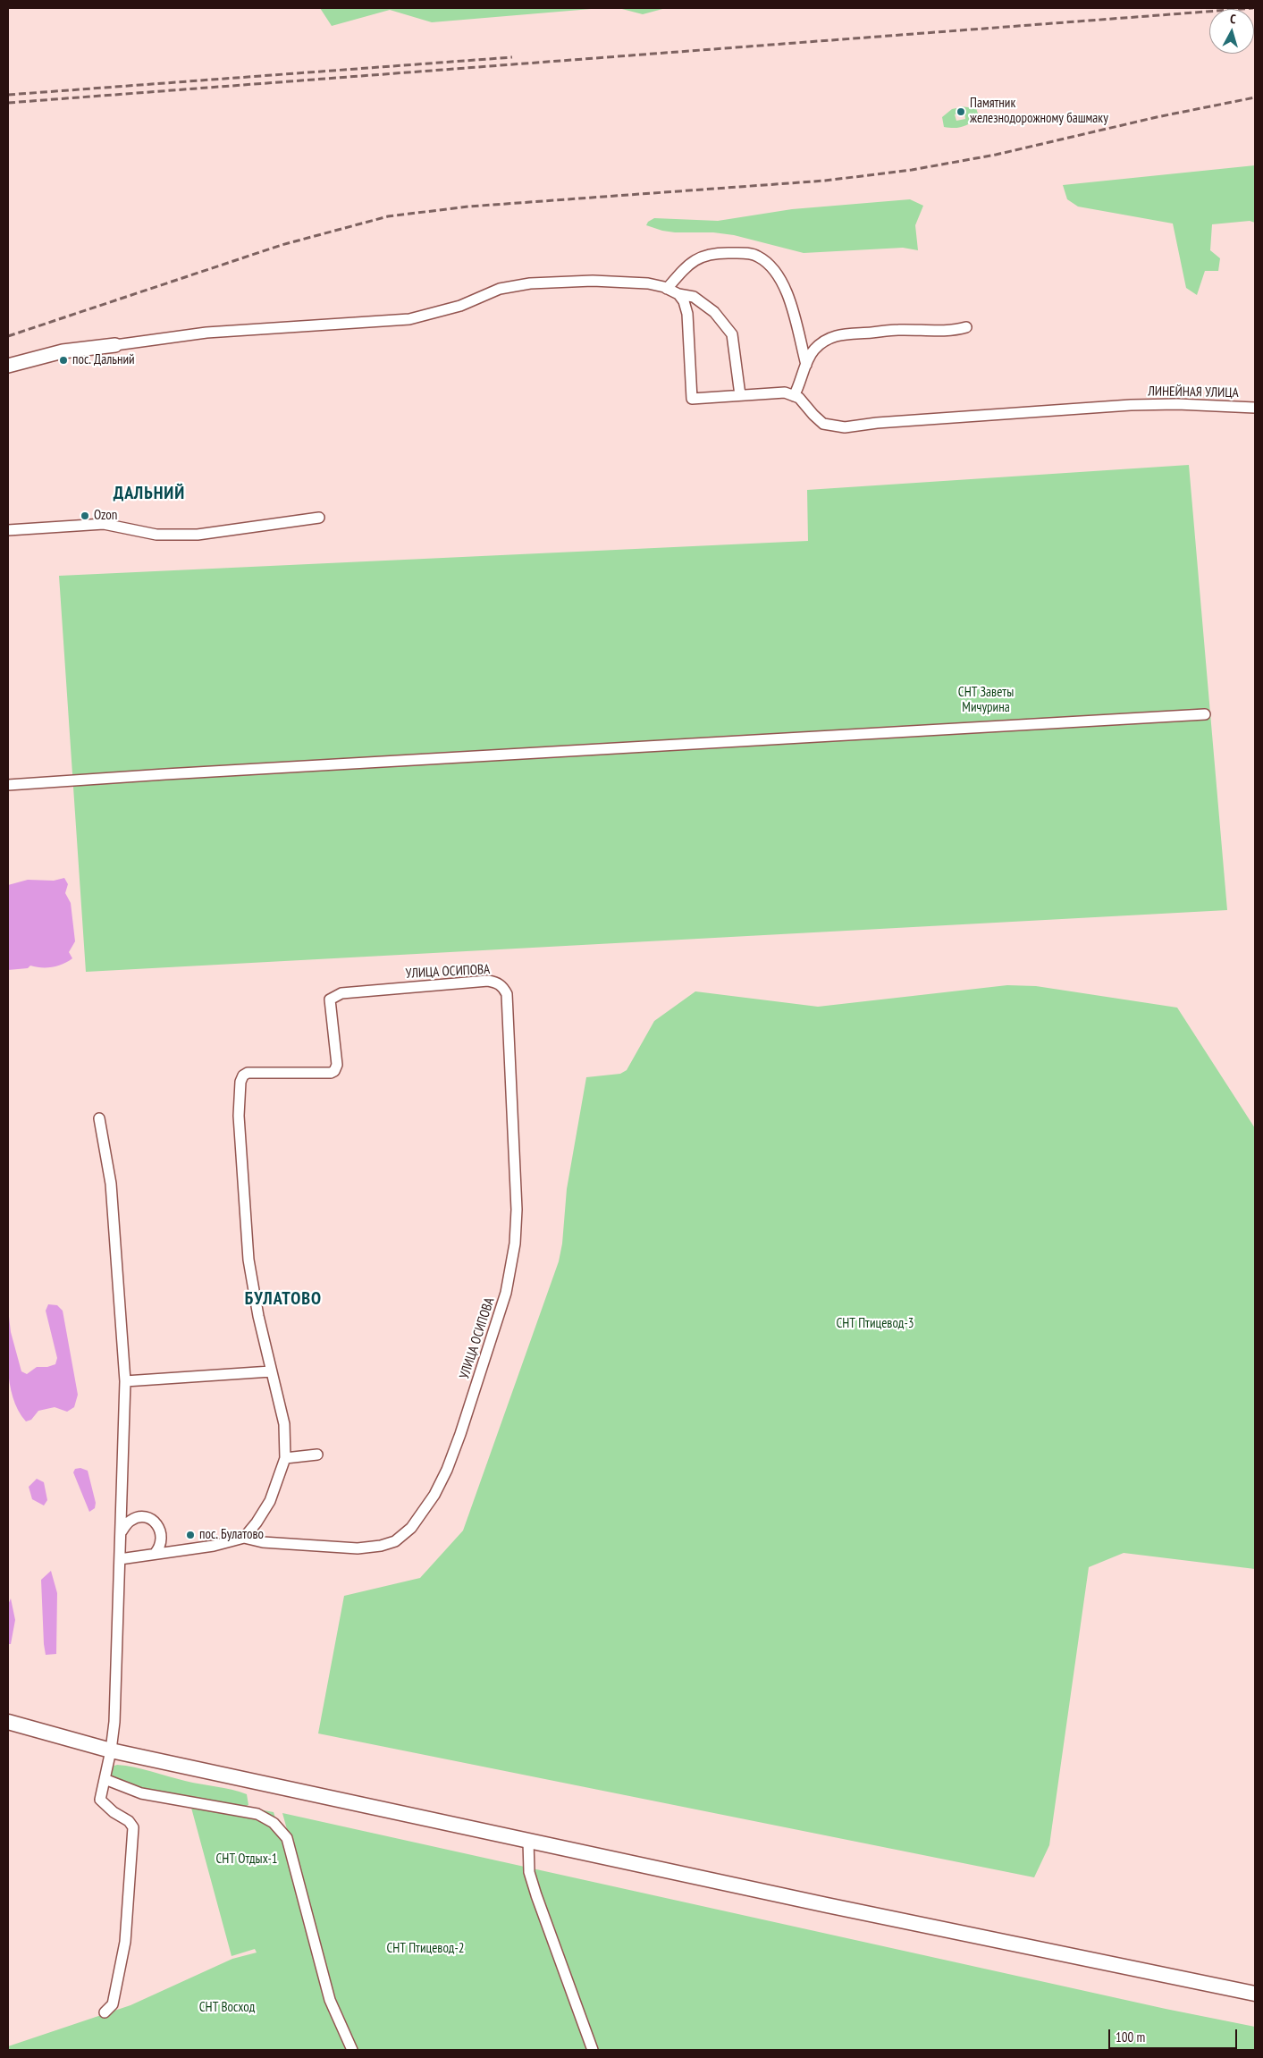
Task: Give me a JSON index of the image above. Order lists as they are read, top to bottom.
{
  "streets": {
    "street": ["ЛИНЕЙНАЯ УЛИЦА", "УЛИЦА ОСИПОВА"]
  },
  "districts": ["ДАЛЬНИЙ", "БУЛАТОВО"],
  "parks": [
    "СНТ Заветы Мичурина",
    "СНТ Птицевод-3",
    "СНТ Отдых-1",
    "СНТ Птицевод-2",
    "СНТ Восход"
  ],
  "places": [
    "Памятник железнодорожному башмаку",
    "пос. Дальний",
    "Ozon",
    "пос. Булатово"
  ],
  "scale_bar": "100 m",
  "north": "top"
}
